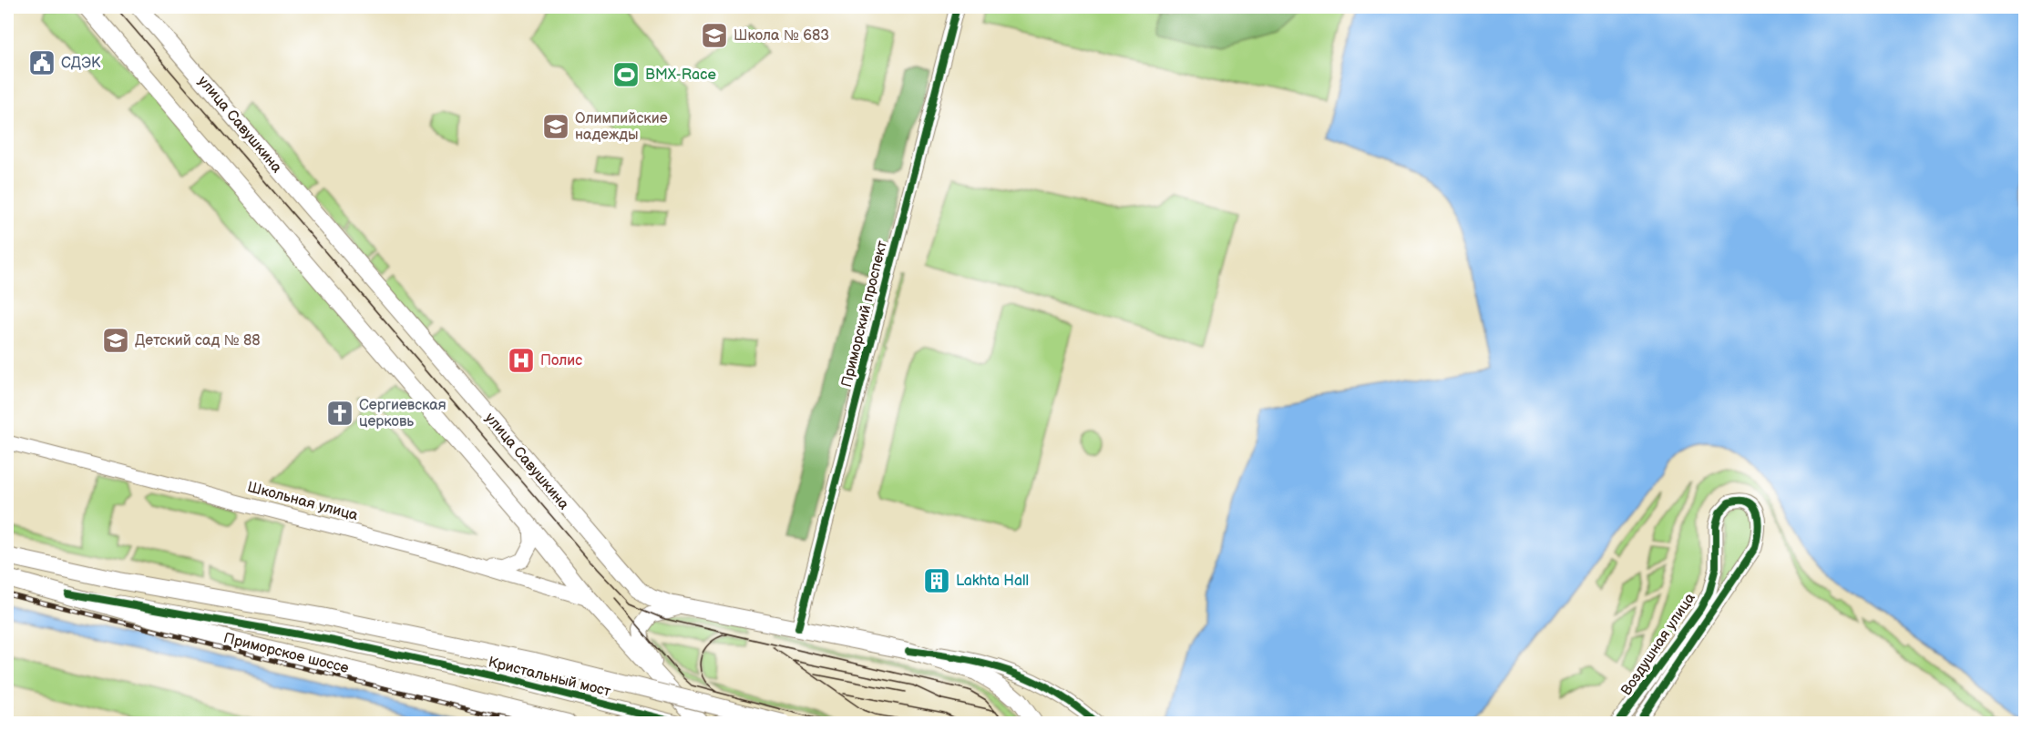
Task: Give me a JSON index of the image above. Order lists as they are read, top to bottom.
{
  "streets": {
    "main road": ["улица Савушкина", "Приморское шоссе"],
    "street": [
      "Приморский проспект",
      "Школьная улица",
      "Воздушная улица",
      "Кристальный мост"
    ]
  },
  "crossings": [
    ["улица Савушкина", "Приморский проспект"],
    ["Приморское шоссе", "Кристальный мост"]
  ],
  "places": {
    "school or university": ["Школа № 683", "Олимпийские надежды", "Детский сад № 88"],
    "public building": ["СДЭК"],
    "sports": ["BMX-Race"],
    "hospital": ["Полис"],
    "church": ["Сергиевская церковь"],
    "building": ["Lakhta Hall"]
  }
}
